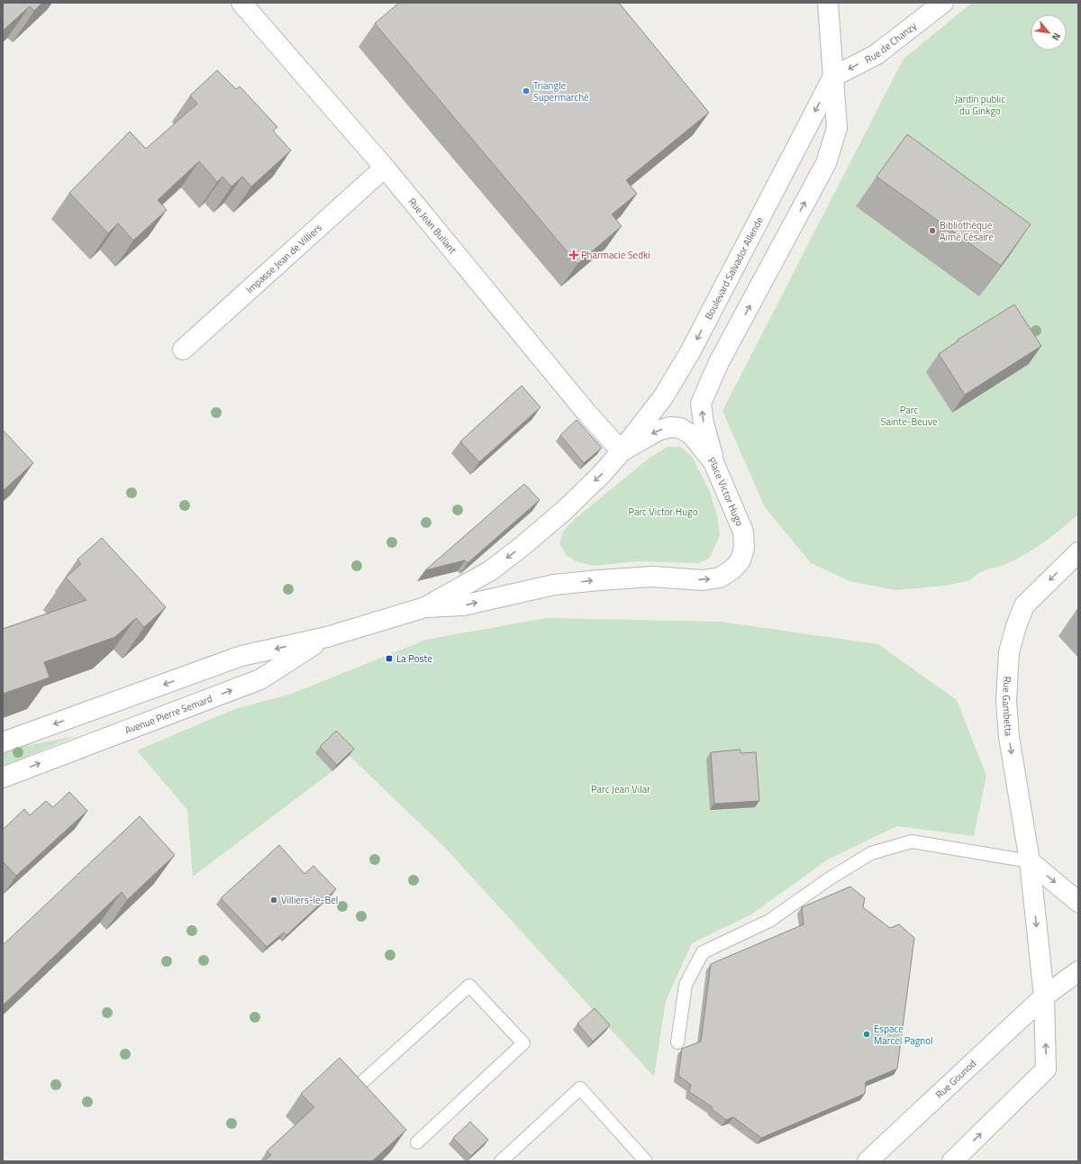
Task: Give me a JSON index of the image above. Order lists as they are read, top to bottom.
{
  "streets": {
    "street": [
      "Rue de Chanzy",
      "Rue Jean Bullant",
      "Impasse Jean de Villiers",
      "Boulevard Salvador Allende",
      "Place Victor Hugo",
      "Rue Gambetta",
      "Avenue Pierre Semard",
      "Rue Gounod"
    ]
  },
  "crossings": [
    ["Rue de Chanzy", "Boulevard Salvador Allende"],
    ["Rue Jean Bullant", "Impasse Jean de Villiers"],
    ["Rue Jean Bullant", "Boulevard Salvador Allende"],
    ["Rue Jean Bullant", "Place Victor Hugo"],
    ["Boulevard Salvador Allende", "Place Victor Hugo"],
    ["Place Victor Hugo", "Avenue Pierre Semard"],
    ["Rue Gambetta", "Rue Gounod"]
  ],
  "one_way": ["Rue de Chanzy"],
  "parks": [
    "Jardin public du Ginkgo",
    "Parc Sainte-Beuve",
    "Parc Victor Hugo",
    "Parc Jean Vilar"
  ],
  "places": {
    "other": [
      "Triangle Supermarché",
      "Bibliothèque Aimé Césaire",
      "Villiers-le-Bel",
      "Espace Marcel Pagnol"
    ],
    "health": ["Pharmacie Sedki"],
    "transit": ["La Poste"]
  },
  "north": "bottom right"
}
